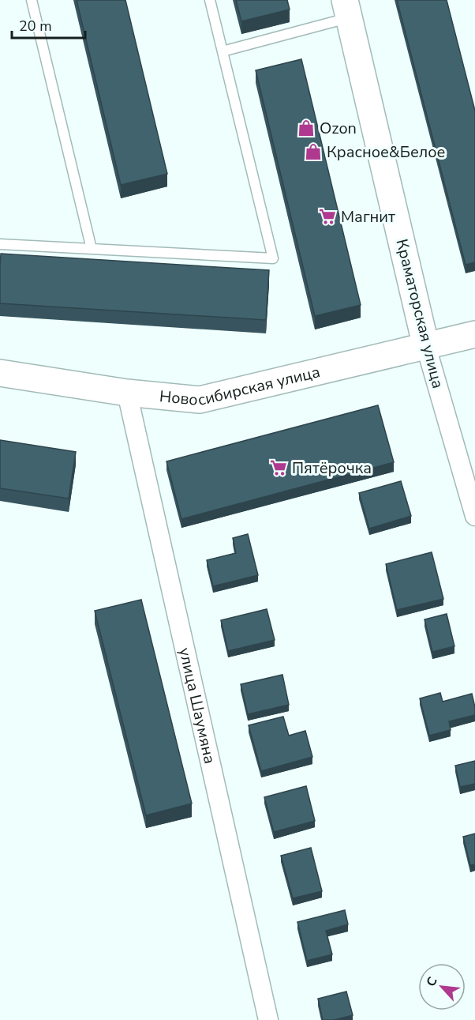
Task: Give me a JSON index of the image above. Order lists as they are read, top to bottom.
{
  "streets": {
    "main road": ["Краматорская улица", "Новосибирская улица"],
    "street": ["улица Шаумяна"]
  },
  "crossings": [
    ["Краматорская улица", "Новосибирская улица"],
    ["Новосибирская улица", "улица Шаумяна"]
  ],
  "places": {
    "shop": ["Ozon", "Красное&Белое"],
    "supermarket": ["Магнит", "Пятёрочка"]
  },
  "scale_bar": "20 m",
  "north": "top left"
}
